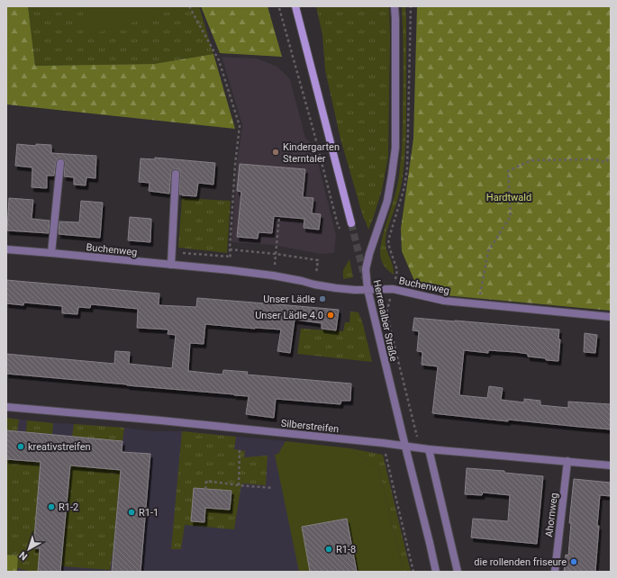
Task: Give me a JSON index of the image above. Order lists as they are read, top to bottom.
{
  "streets": {
    "street": [
      "Buchenweg",
      "Herrenalber Straße",
      "Silberstreifen",
      "Ahornweg"
    ]
  },
  "crossings": [
    ["Buchenweg", "Herrenalber Straße"],
    ["Herrenalber Straße", "Silberstreifen"],
    ["Silberstreifen", "Ahornweg"]
  ],
  "parks": ["Hardtwald"],
  "places": [
    "Kindergarten Sterntaler",
    "Unser Lädle",
    "Unser Lädle 4.0",
    "kreativstreifen",
    "R1-2",
    "R1-1",
    "R1-8",
    "die rollenden friseure"
  ],
  "north": "bottom left"
}
